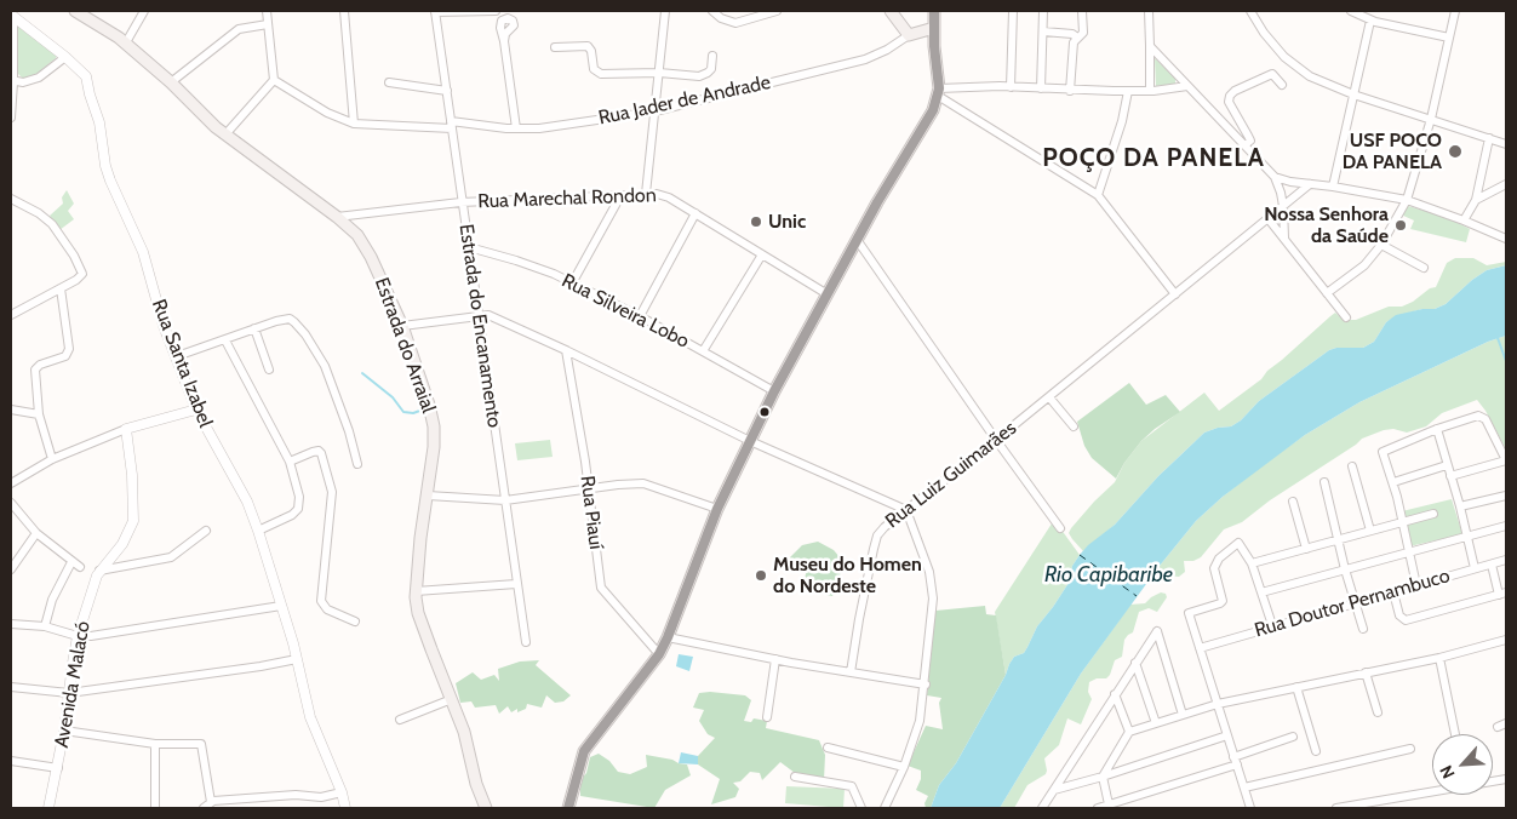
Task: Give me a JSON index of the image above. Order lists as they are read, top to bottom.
{
  "streets": {
    "main road": ["Rua Jader de Andrade", "Estrada do Arraial"],
    "street": [
      "Rua Marechal Rondon",
      "Rua Silveira Lobo",
      "Estrada do Encanamento",
      "Rua Santa Izabel",
      "Rua Luiz Guimarães",
      "Rua Piauí",
      "Rua Doutor Pernambuco",
      "Avenida Malacó"
    ]
  },
  "crossings": [
    ["Rua Jader de Andrade", "Estrada do Encanamento"],
    ["Rua Marechal Rondon", "Estrada do Encanamento"],
    ["Rua Marechal Rondon", "Estrada do Arraial"],
    ["Rua Silveira Lobo", "Estrada do Encanamento"]
  ],
  "districts": ["POÇO DA PANELA"],
  "water": ["Rio Capibaribe"],
  "places": [
    "USF POCO DA PANELA",
    "Unic",
    "Nossa Senhora da Saúde",
    "Museu do Homen do Nordeste"
  ],
  "north": "bottom left"
}
